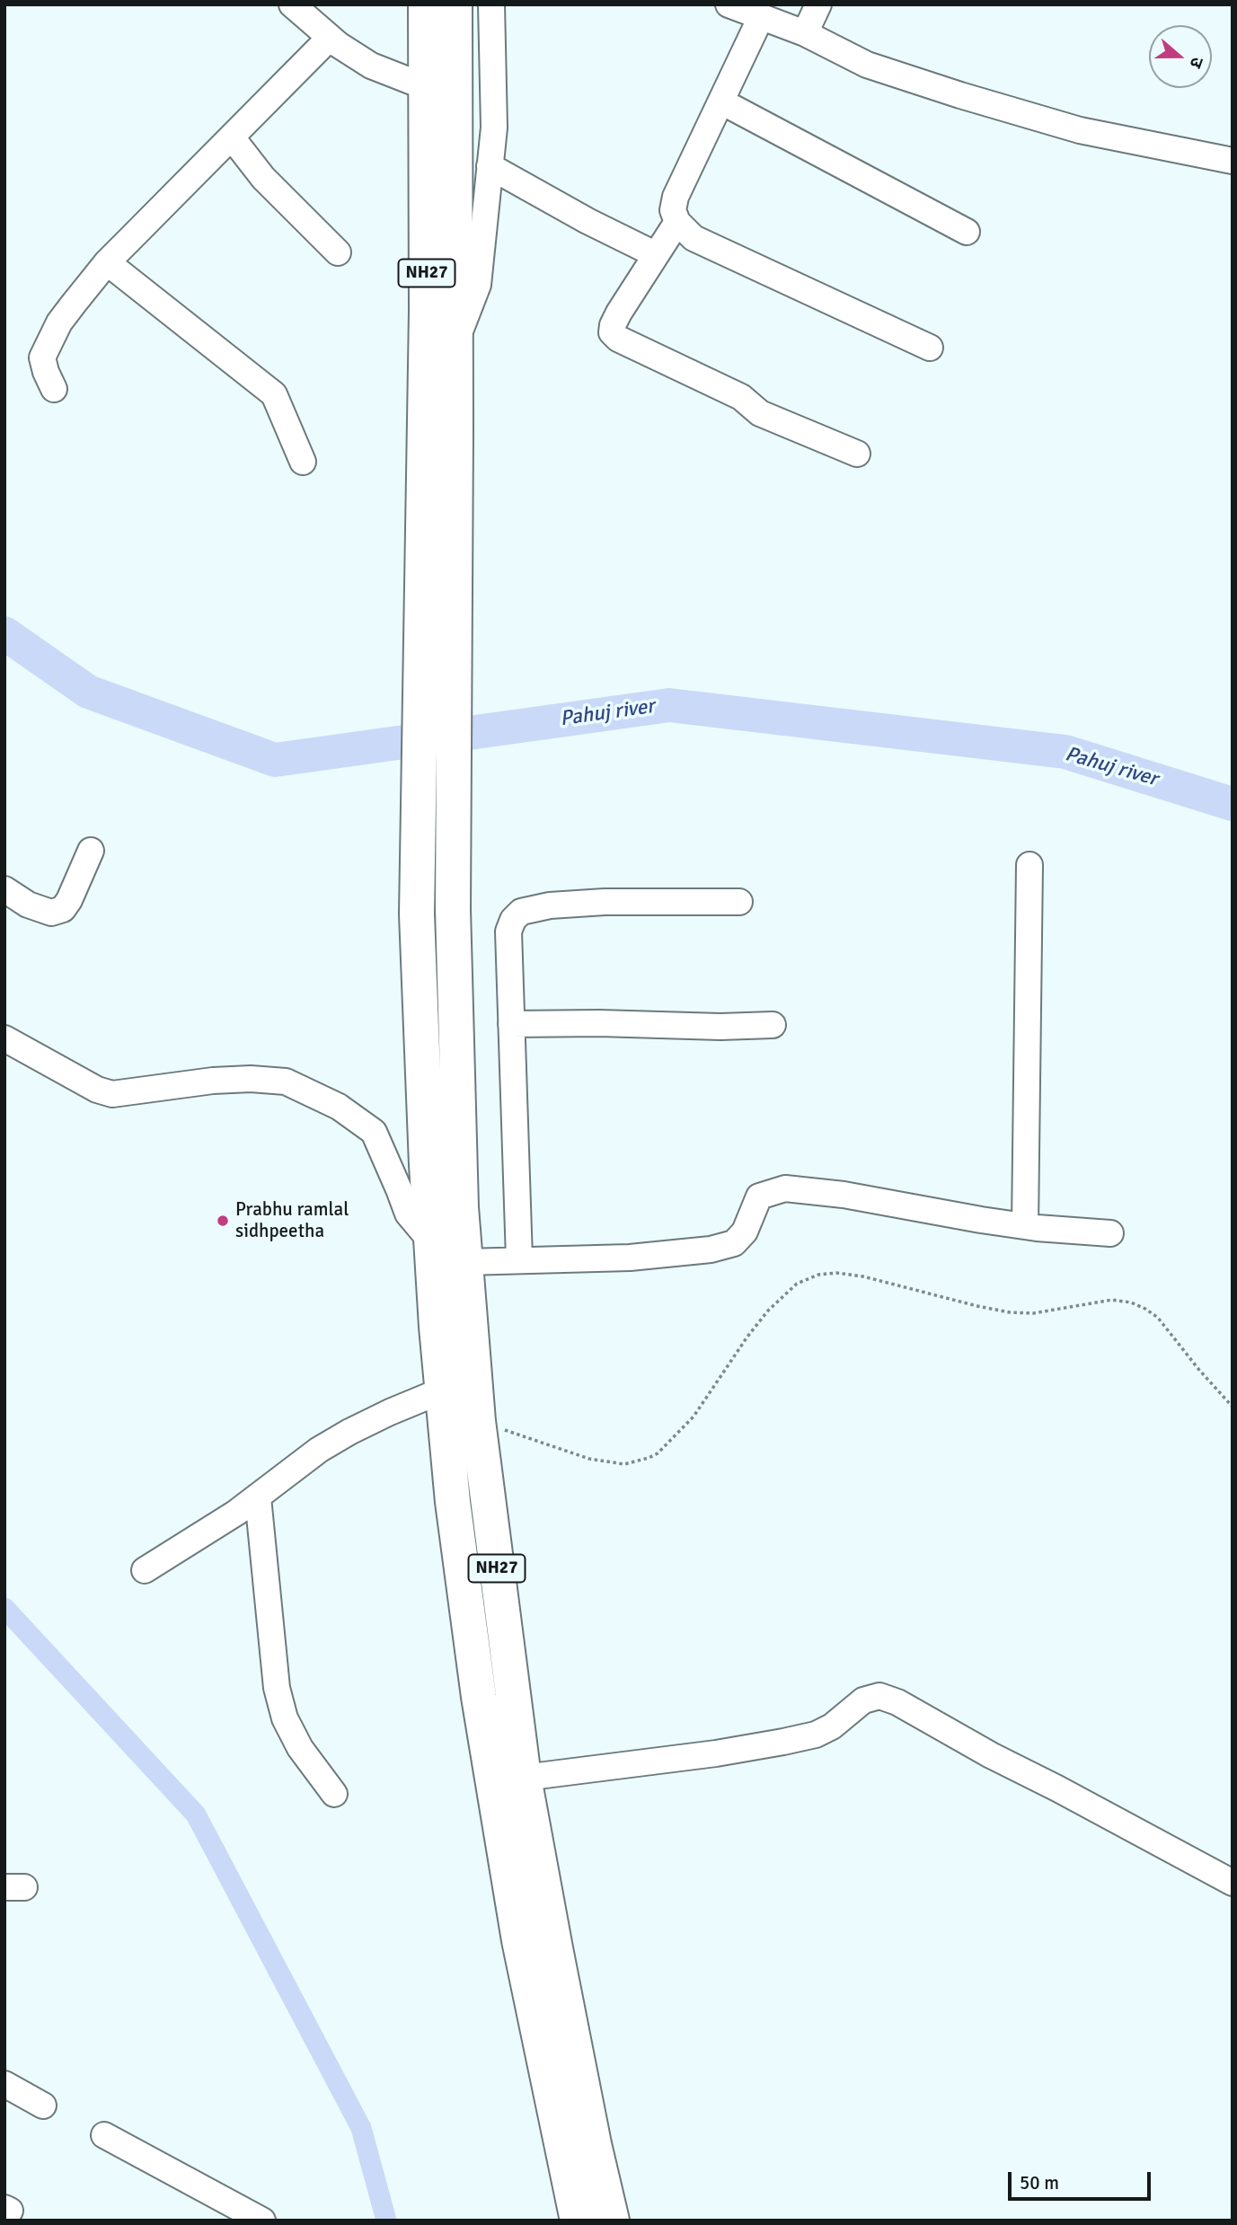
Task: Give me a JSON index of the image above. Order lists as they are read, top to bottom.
{
  "streets": {
    "highway": ["NH27"]
  },
  "water": ["Pahuj river"],
  "places": ["Prabhu ramlal sidhpeetha"],
  "scale_bar": "50 m",
  "north": "right"
}
